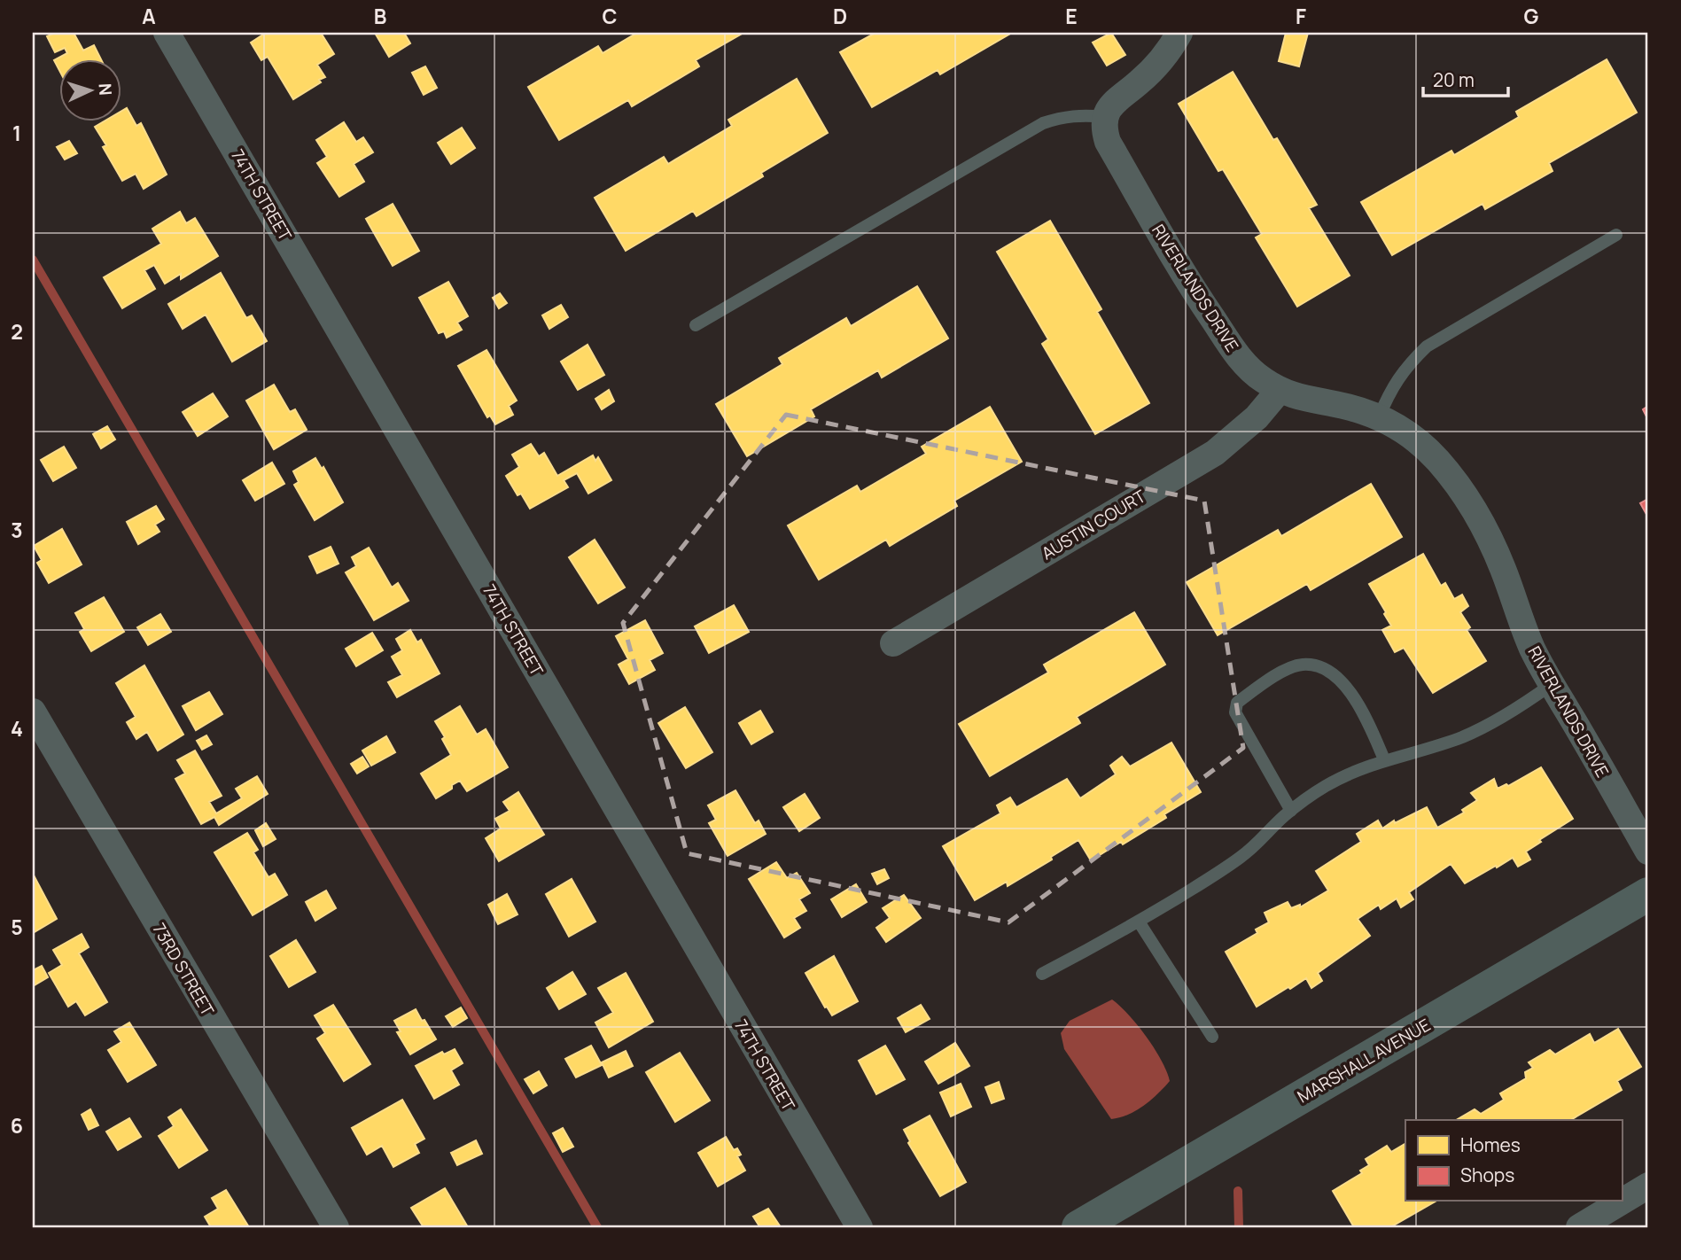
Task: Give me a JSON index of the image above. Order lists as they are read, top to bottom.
{
  "streets": {
    "street": [
      "74TH STREET",
      "RIVERLANDS DRIVE",
      "AUSTIN COURT",
      "73RD STREET",
      "MARSHALL AVENUE"
    ]
  },
  "crossings": [
    ["RIVERLANDS DRIVE", "AUSTIN COURT"]
  ],
  "legend": ["Homes", "Shops"],
  "scale_bar": "20 m",
  "north": "right",
  "grid": {
    "columns": [
      "A",
      "B",
      "C",
      "D",
      "E",
      "F",
      "G"
    ],
    "rows": [
      "1",
      "2",
      "3",
      "4",
      "5",
      "6"
    ]
  }
}
